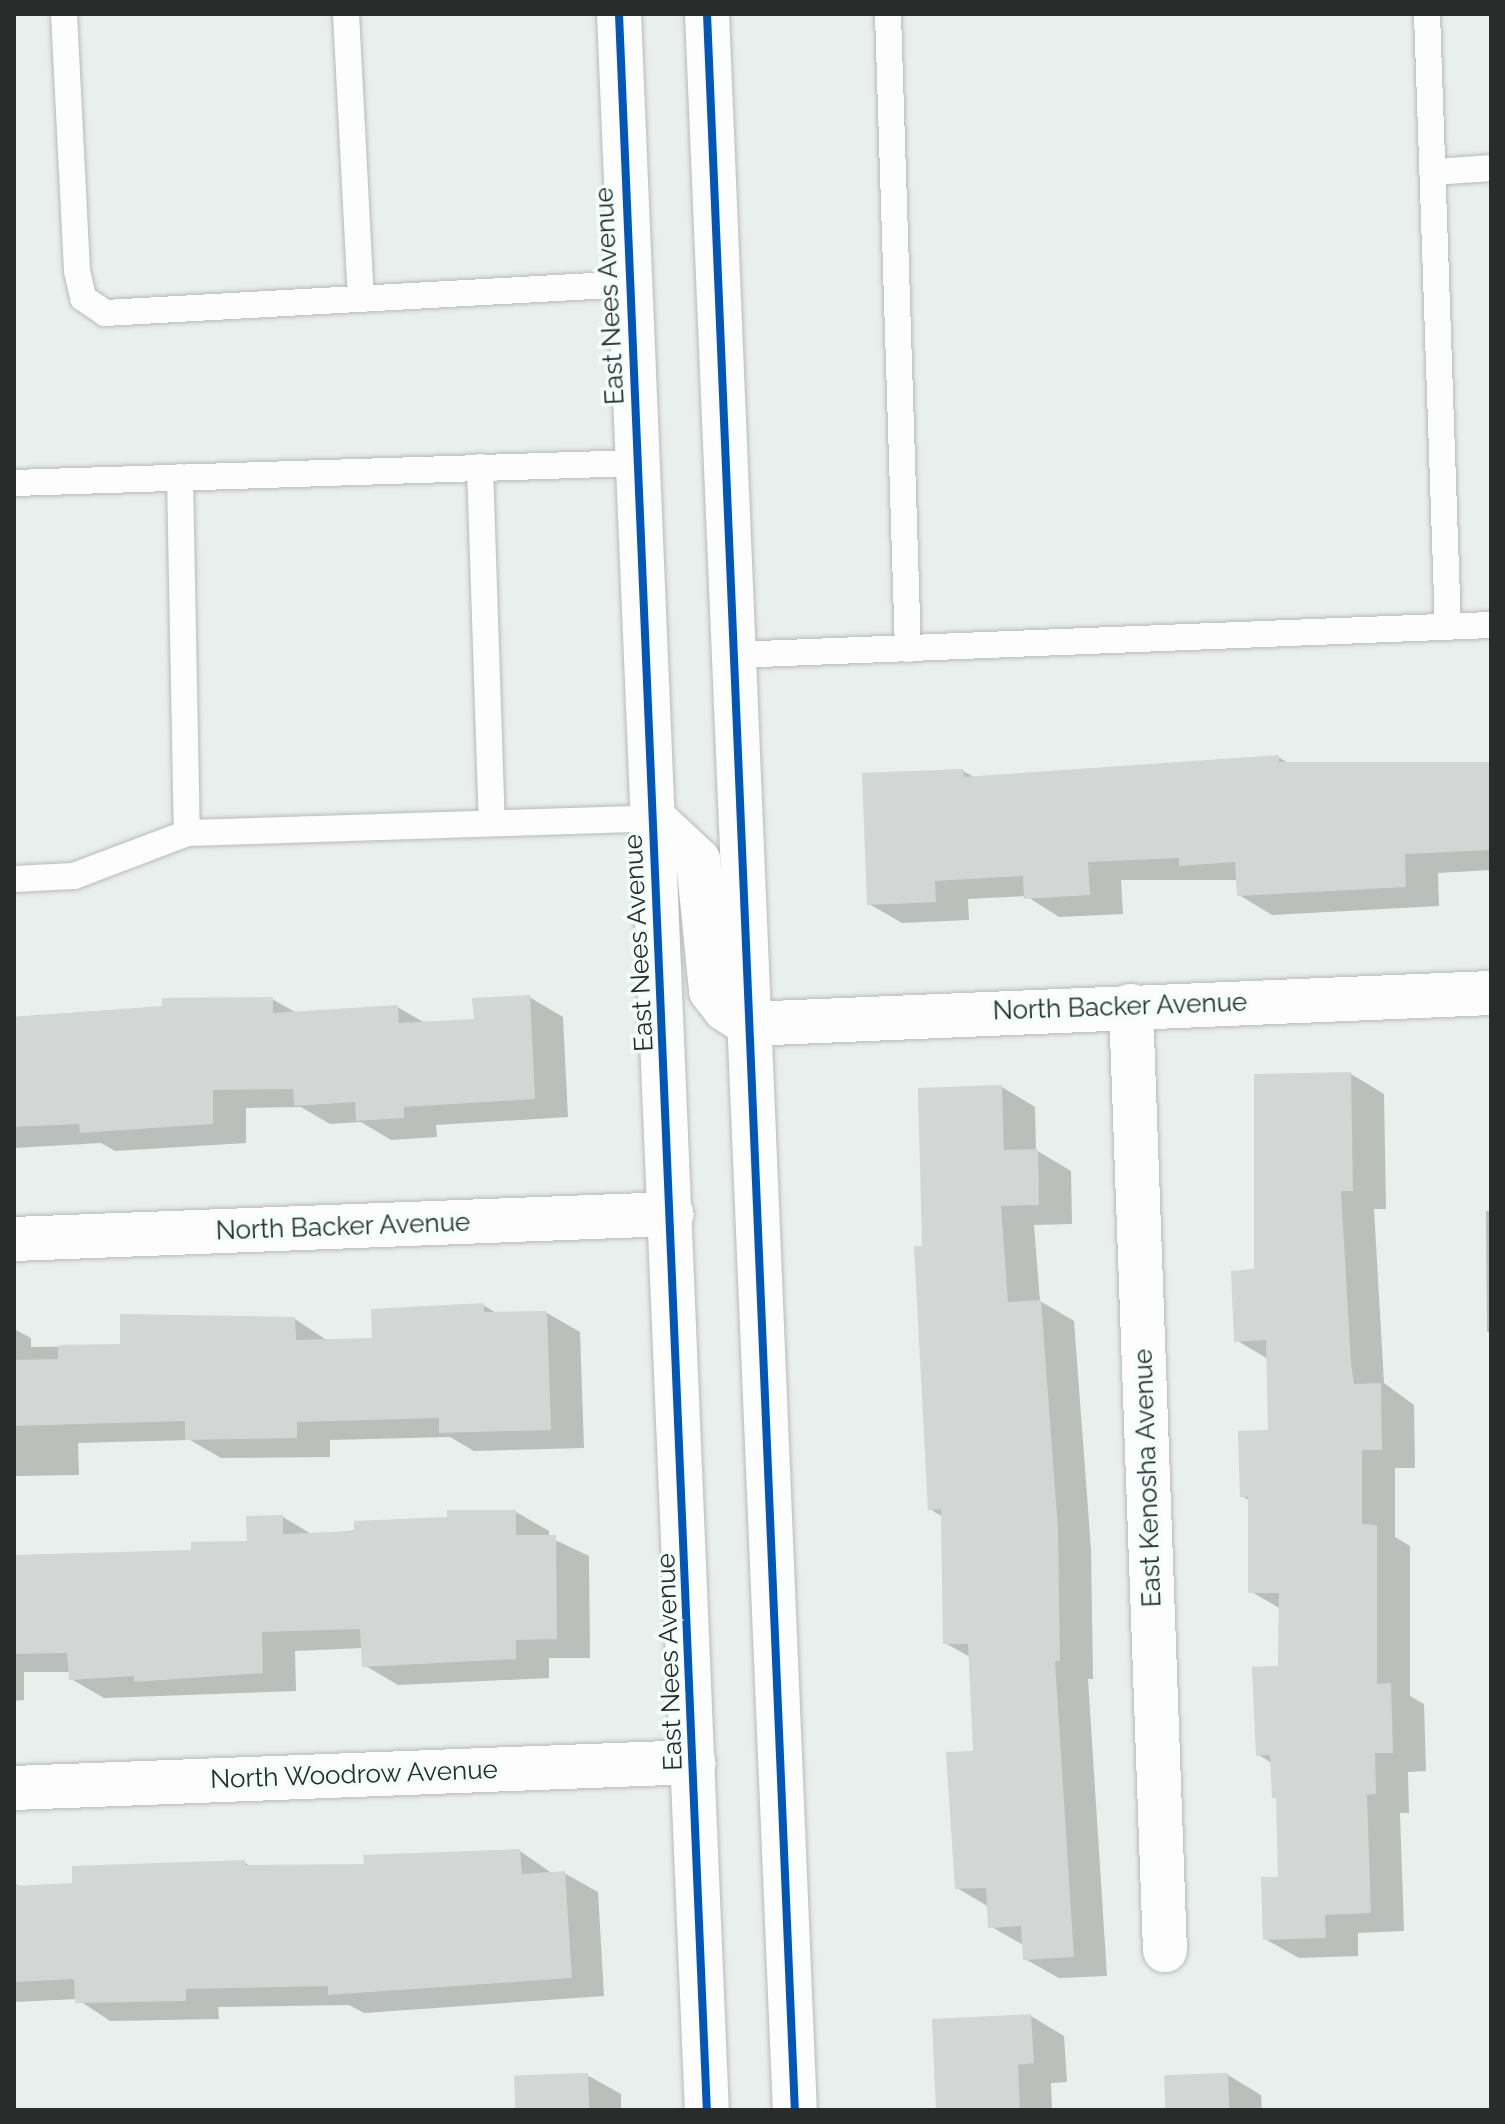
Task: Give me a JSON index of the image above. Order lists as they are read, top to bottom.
{
  "streets": {
    "main road": [
      "East Nees Avenue",
      "North Backer Avenue",
      "East Kenosha Avenue",
      "North Woodrow Avenue"
    ]
  },
  "crossings": [
    ["East Nees Avenue", "North Backer Avenue"],
    ["East Nees Avenue", "North Woodrow Avenue"],
    ["North Backer Avenue", "East Kenosha Avenue"]
  ]
}
